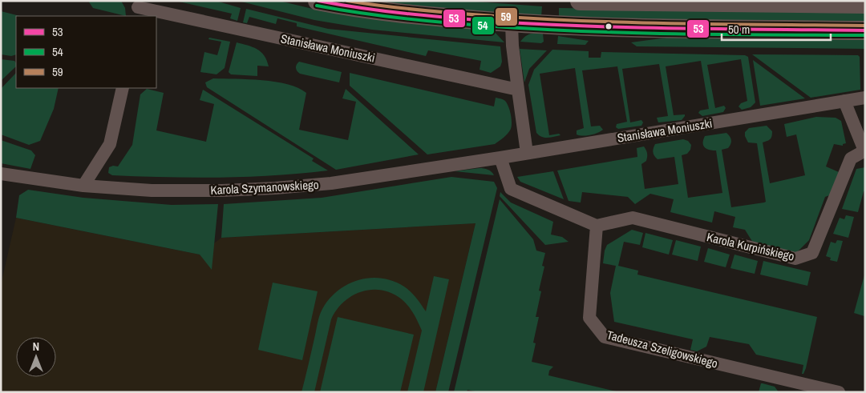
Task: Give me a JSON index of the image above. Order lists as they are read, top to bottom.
{
  "streets": {
    "street": [
      "Stanisława Moniuszki",
      "Karola Szymanowskiego",
      "Karola Kurpińskiego",
      "Tadeusza Szeligowskiego"
    ]
  },
  "crossings": [
    ["Stanisława Moniuszki", "Karola Szymanowskiego"],
    ["Karola Kurpińskiego", "Tadeusza Szeligowskiego"]
  ],
  "lines": ["transit line 53", "transit line 59", "transit line 54"],
  "legend": ["53", "54", "59"],
  "scale_bar": "50 m",
  "north": "top"
}
